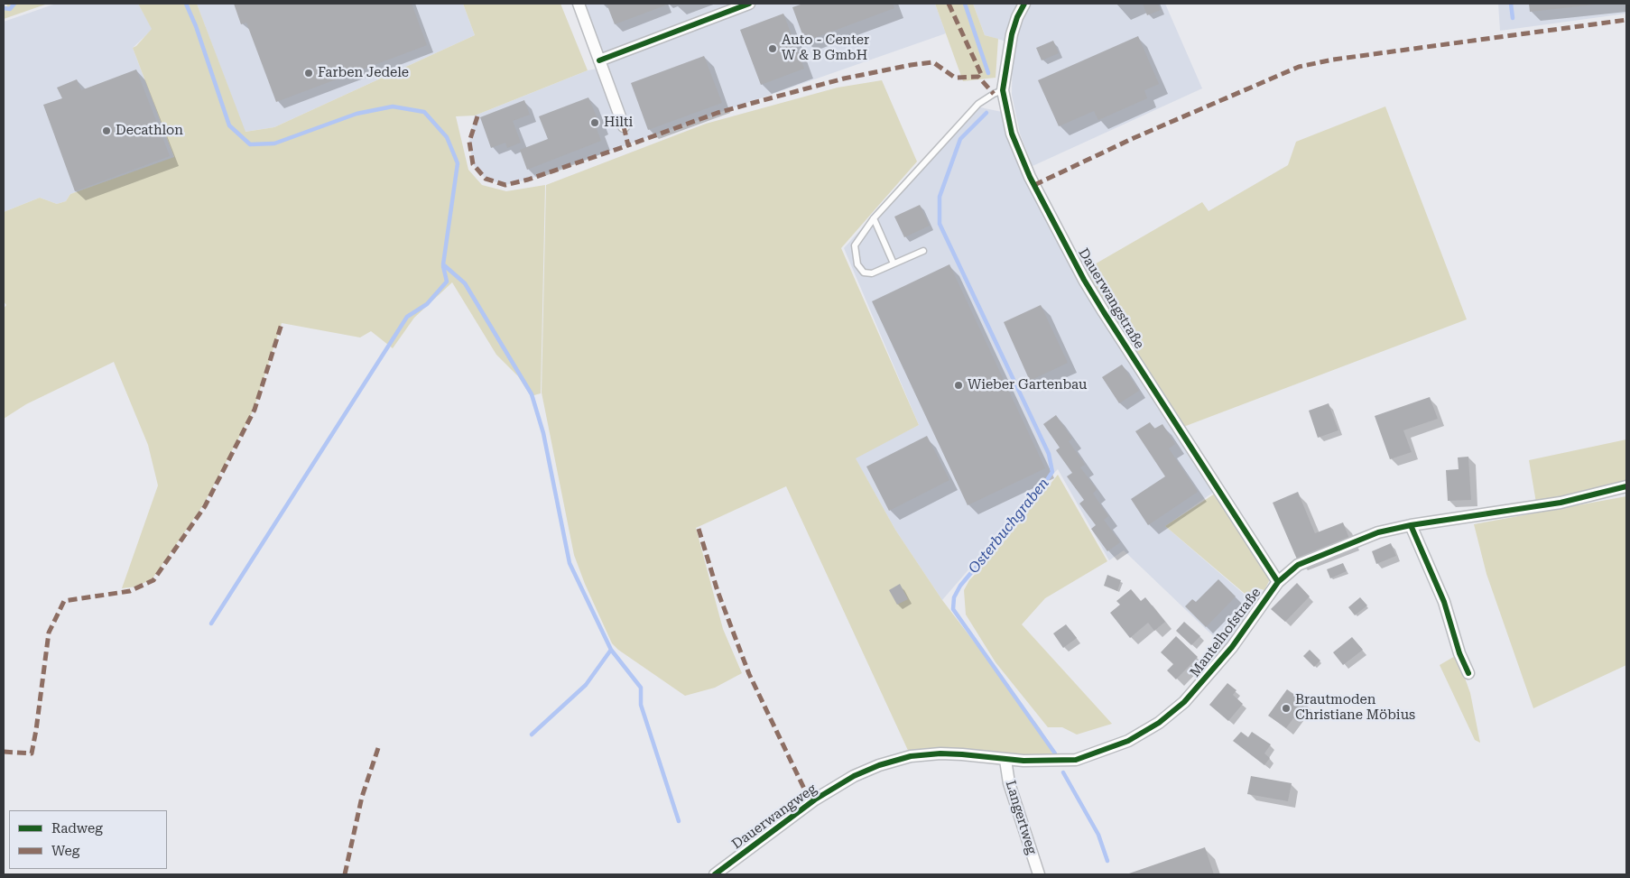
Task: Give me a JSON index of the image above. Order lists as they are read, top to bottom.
{
  "streets": {
    "street": [
      "Dauerwangstraße",
      "Mantelhofstraße",
      "Dauerwangweg",
      "Langertweg"
    ]
  },
  "crossings": [
    ["Dauerwangstraße", "Mantelhofstraße"],
    ["Mantelhofstraße", "Dauerwangweg"],
    ["Mantelhofstraße", "Langertweg"],
    ["Dauerwangweg", "Langertweg"]
  ],
  "water": ["Osterbuchgraben"],
  "places": [
    "Auto - Center W & B GmbH",
    "Farben Jedele",
    "Hilti",
    "Decathlon",
    "Wieber Gartenbau",
    "Brautmoden Christiane Möbius"
  ],
  "legend": ["Radweg", "Weg"]
}
